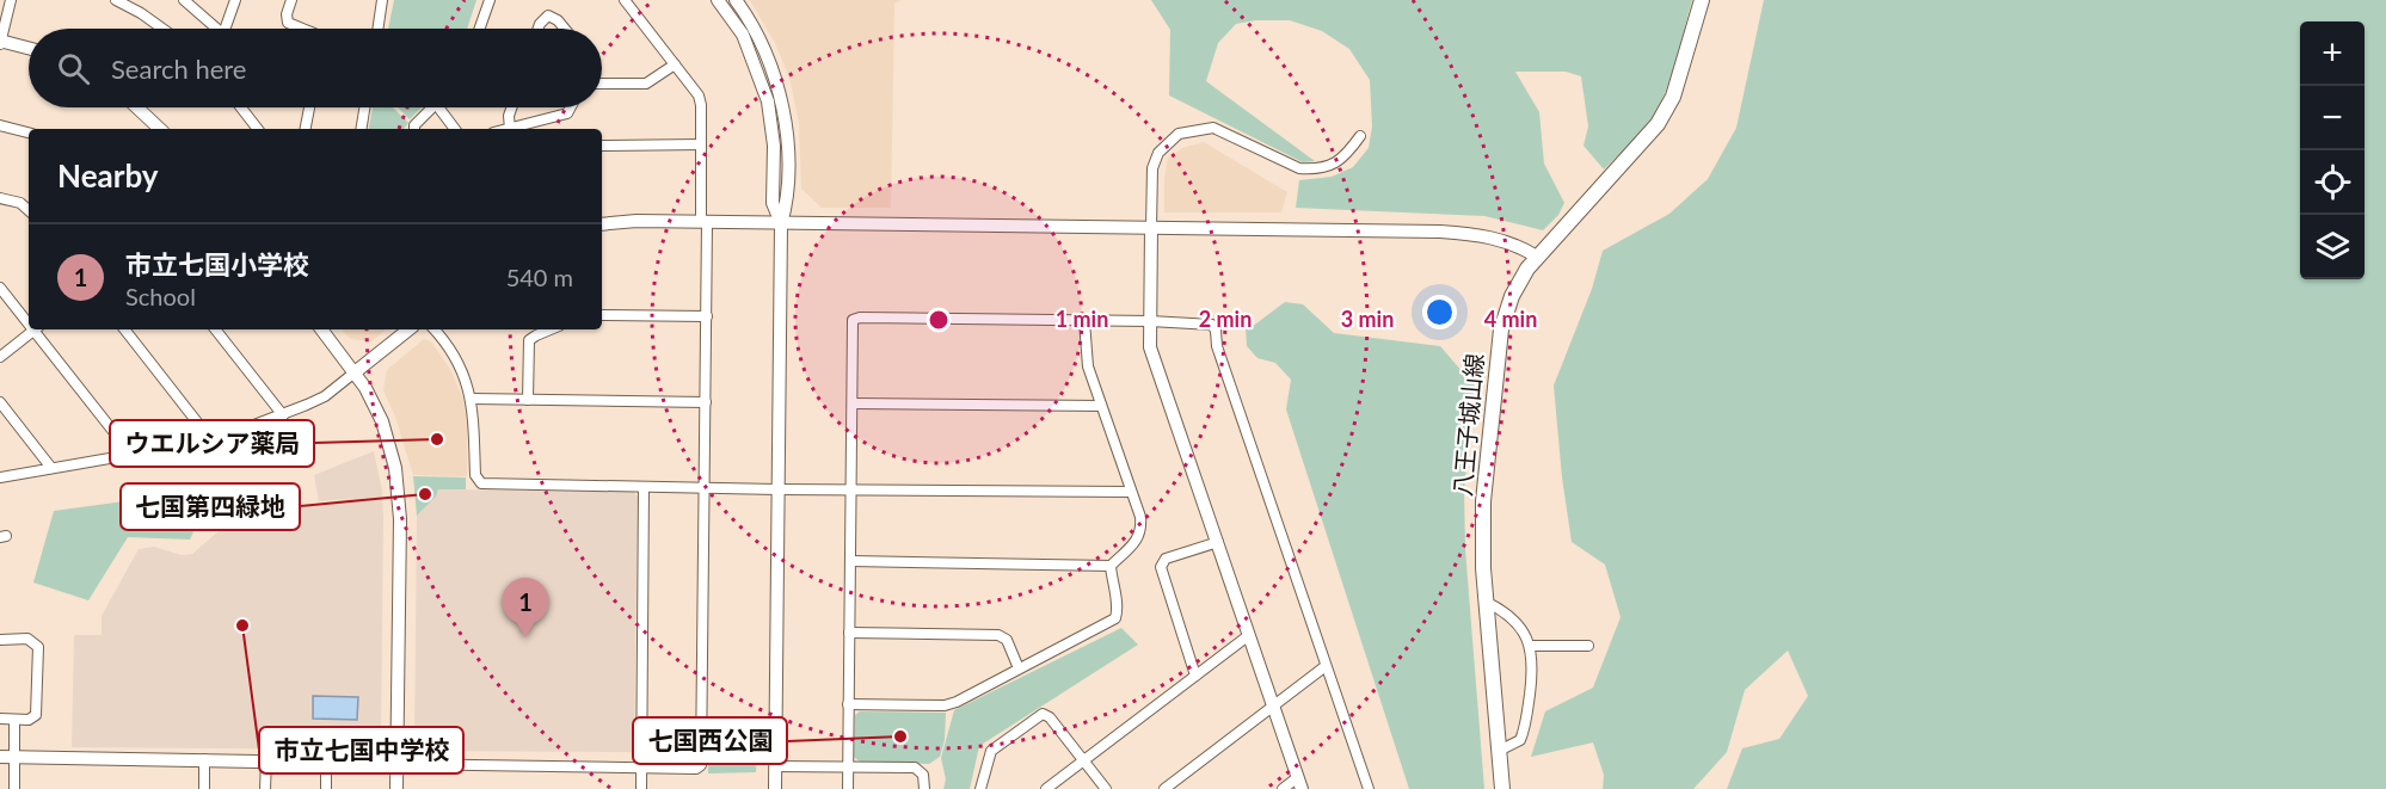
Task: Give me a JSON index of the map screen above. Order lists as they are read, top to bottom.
{
  "streets": {
    "main road": ["八王子城山線"]
  },
  "places": [
    "ウエルシア薬局",
    "七国第四緑地",
    "市立七国中学校",
    "七国西公園"
  ],
  "page": {
    "map_buttons": ["+", "−"],
    "search": "Search here",
    "heading": "Nearby",
    "list": [
      {
        "mark": "1",
        "name": "市立七国小学校",
        "note": "School",
        "value": "540 m"
      }
    ],
    "pins": "1"
  },
  "rings": [
    "1 min",
    "2 min",
    "3 min",
    "4 min"
  ]
}
